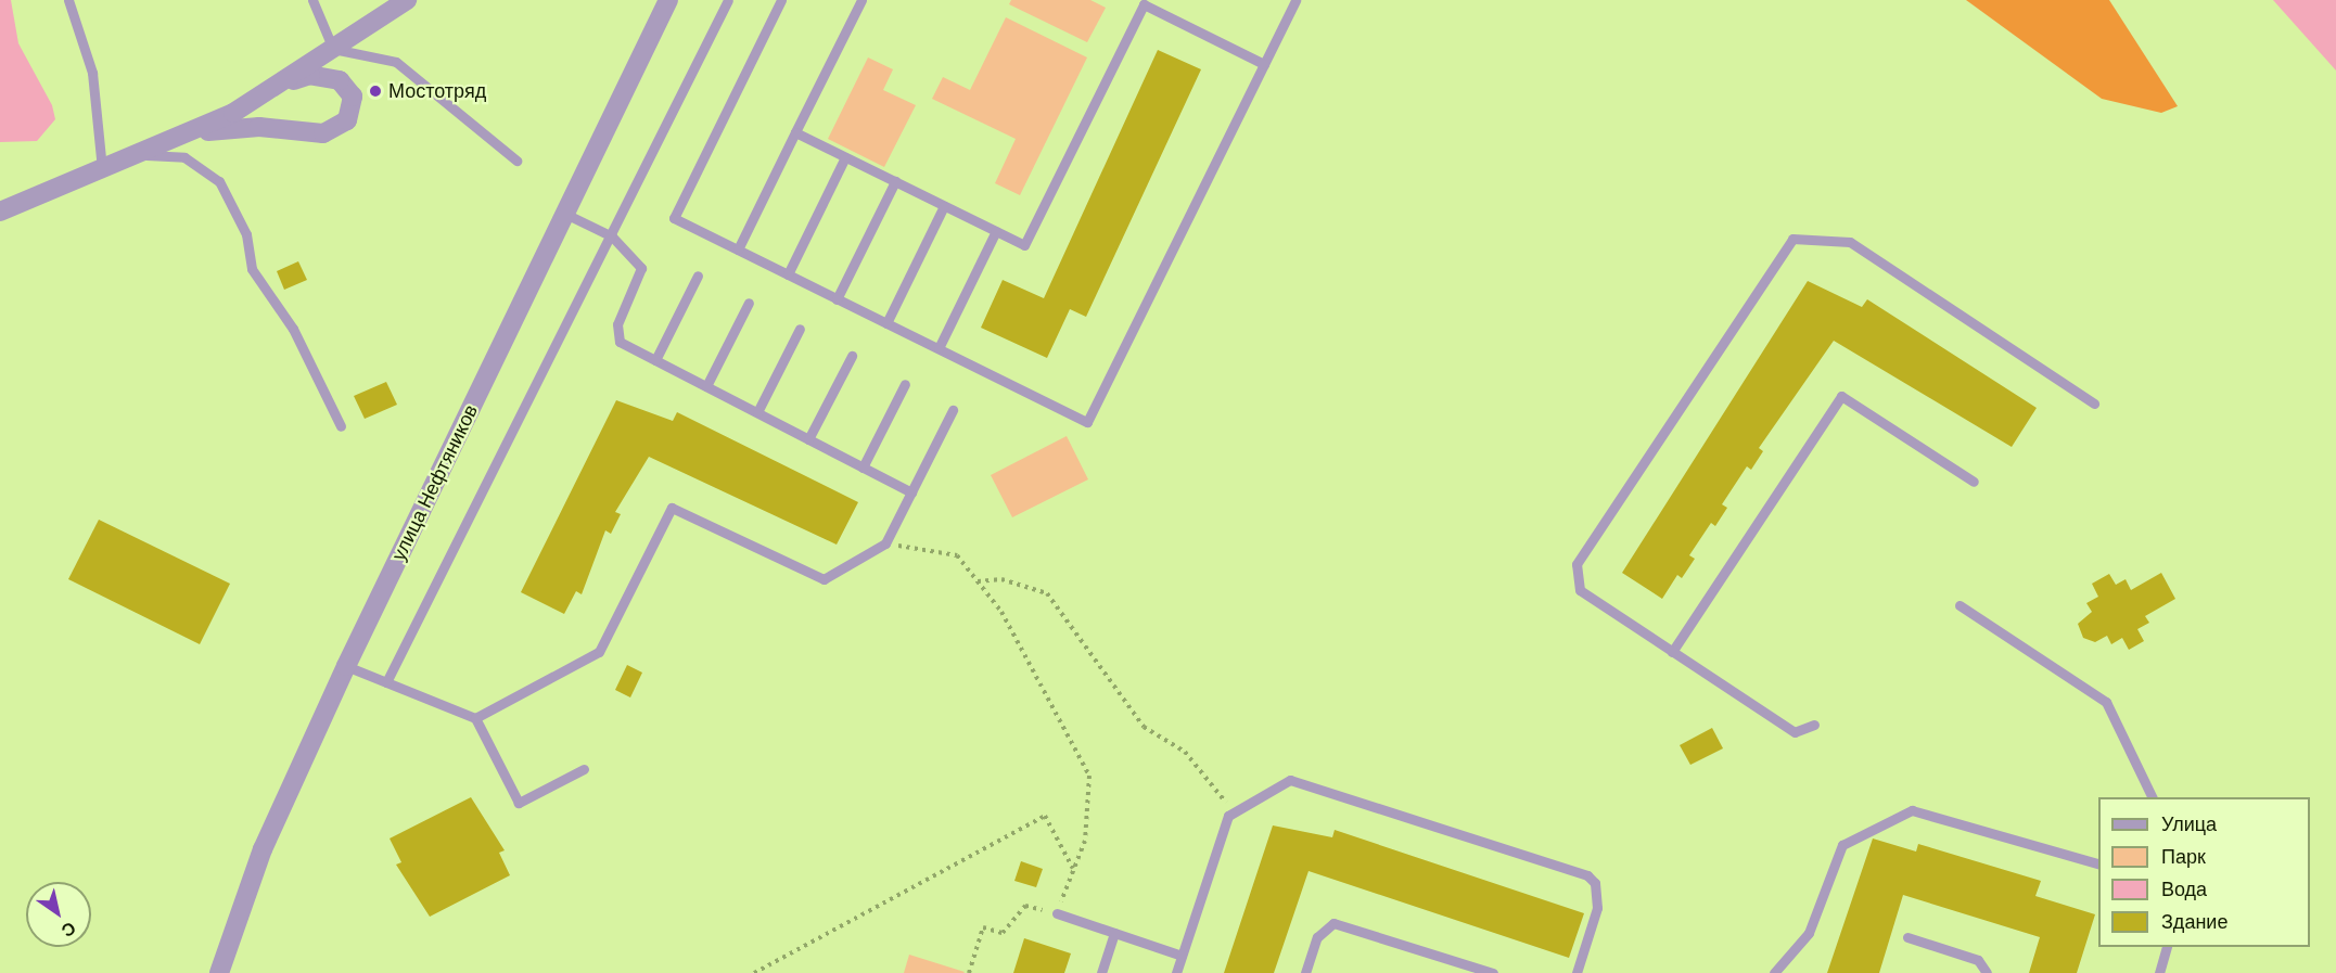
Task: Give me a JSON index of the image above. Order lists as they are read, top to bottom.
{
  "streets": {
    "street": ["улица Нефтяников"]
  },
  "places": ["Мостотряд"],
  "legend": [
    "Улица",
    "Парк",
    "Вода",
    "Здание"
  ],
  "north": "bottom right"
}
